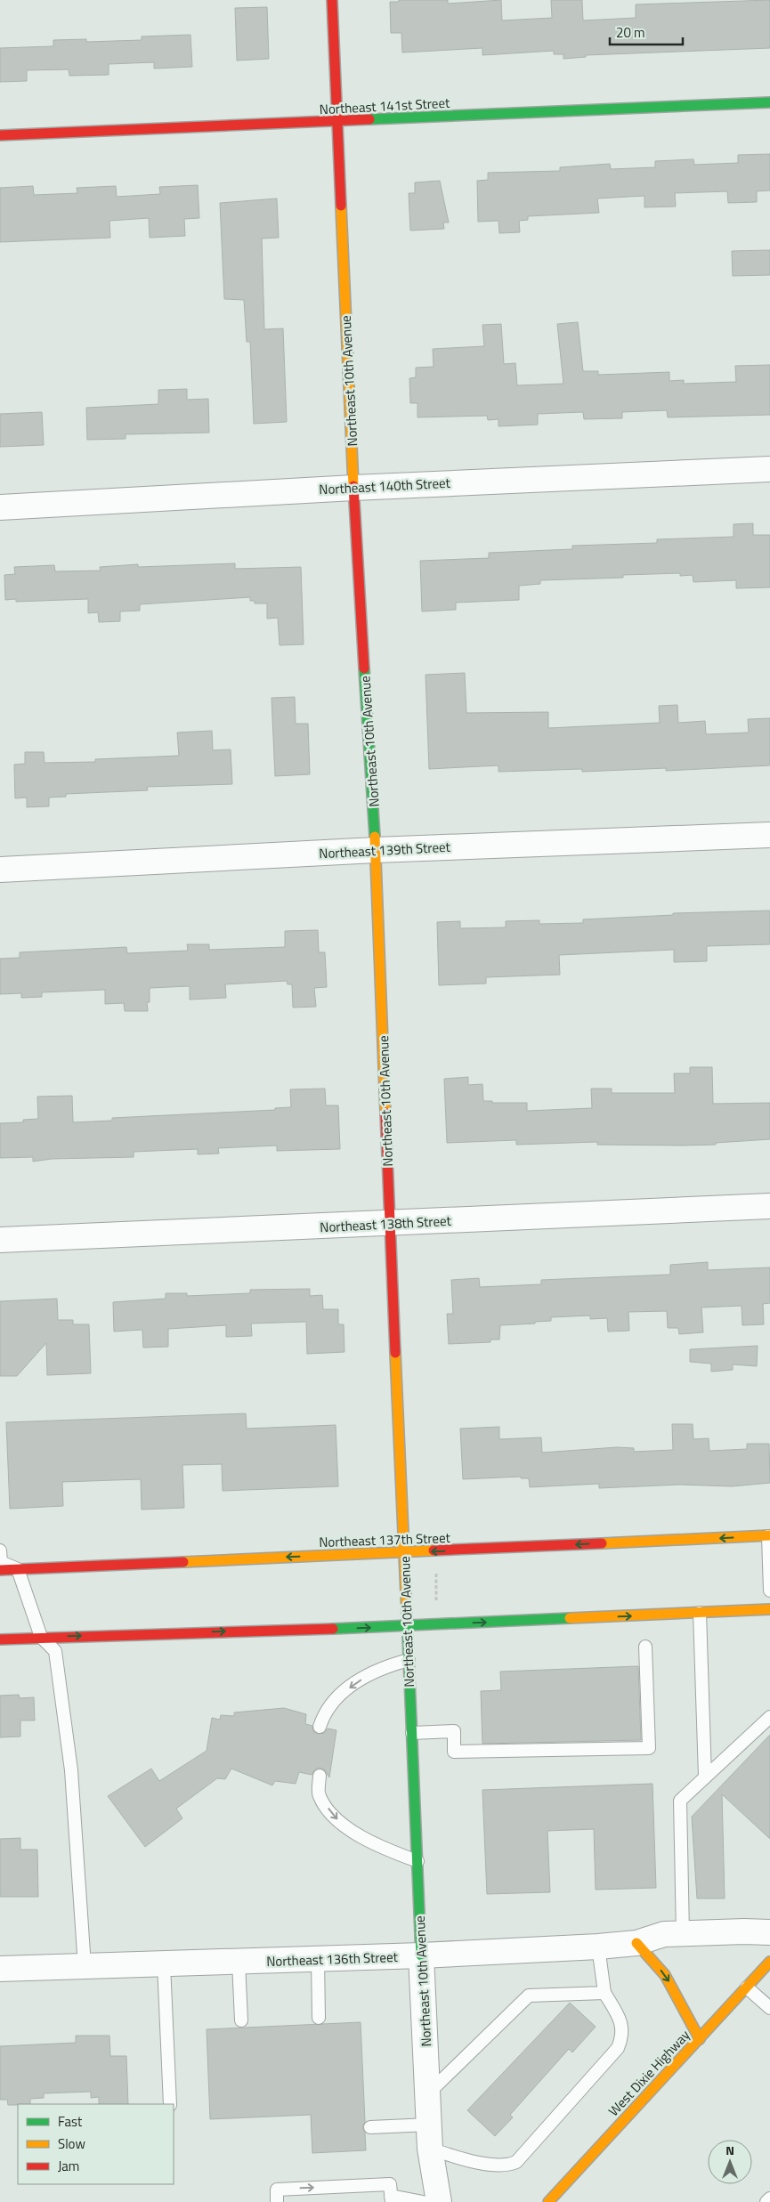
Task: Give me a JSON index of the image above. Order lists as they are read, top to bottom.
{
  "streets": {
    "street": [
      "Northeast 141st Street",
      "Northeast 10th Avenue",
      "Northeast 140th Street",
      "Northeast 139th Street",
      "Northeast 138th Street",
      "Northeast 137th Street",
      "Northeast 136th Street",
      "West Dixie Highway"
    ]
  },
  "crossings": [
    ["Northeast 141st Street", "Northeast 10th Avenue"],
    ["Northeast 10th Avenue", "Northeast 140th Street"],
    ["Northeast 10th Avenue", "Northeast 139th Street"],
    ["Northeast 10th Avenue", "Northeast 138th Street"],
    ["Northeast 10th Avenue", "Northeast 137th Street"],
    ["Northeast 10th Avenue", "Northeast 136th Street"]
  ],
  "legend": ["Fast", "Slow", "Jam"],
  "scale_bar": "20 m",
  "north": "top"
}
